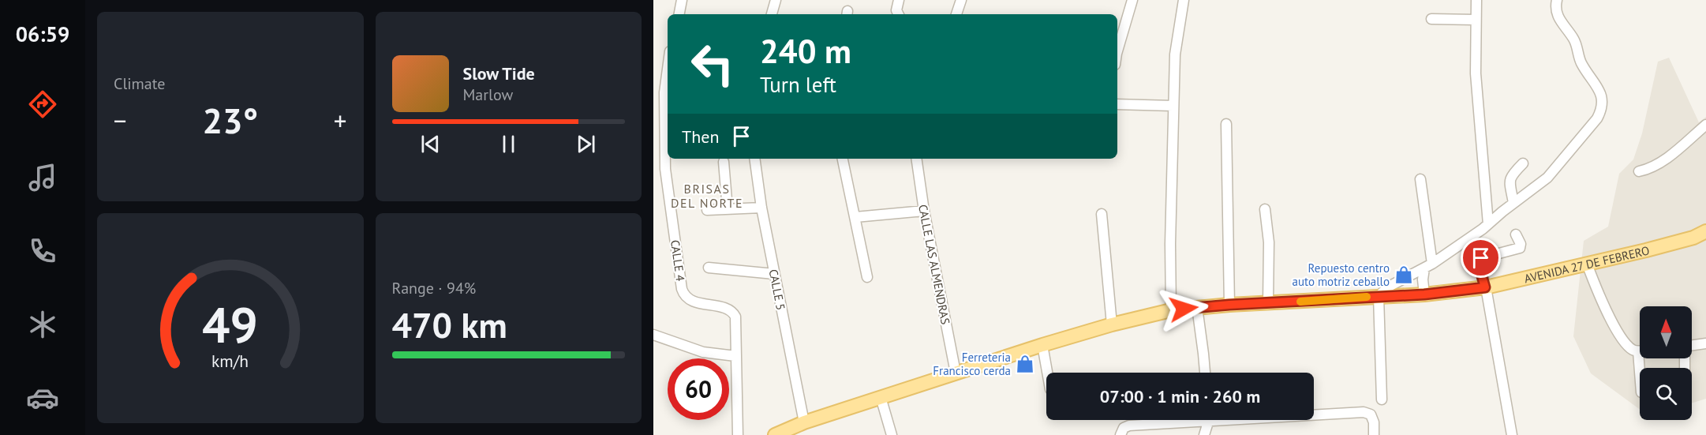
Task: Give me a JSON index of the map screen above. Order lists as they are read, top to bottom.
{
  "streets": {
    "main road": ["AVENIDA 27 DE FEBRERO"],
    "street": ["CALLE 4", "CALLE LAS ALMENDRAS", "CALLE 5"]
  },
  "crossings": [
    ["CALLE LAS ALMENDRAS", "AVENIDA 27 DE FEBRERO"],
    ["AVENIDA 27 DE FEBRERO", "CALLE 5"]
  ],
  "districts": ["BRISAS DEL NORTE"],
  "places": {
    "shop": ["Repuesto centro auto motriz ceballo", "Ferreteria Francisco cerda"]
  },
  "north": "top",
  "page": {
    "tabs": "06:59",
    "tile": [
      "Climate",
      ["Range · 94%", "470 km"]
    ],
    "turn": ["240 m", "Turn left"],
    "song": ["Slow Tide", "Marlow"],
    "heat": ["−", "23°", "+"],
    "then": "Then",
    "limit": "60",
    "trip": "07:00 · 1 min · 260 m",
    "gauge": ["49", "km/h"]
  }
}
